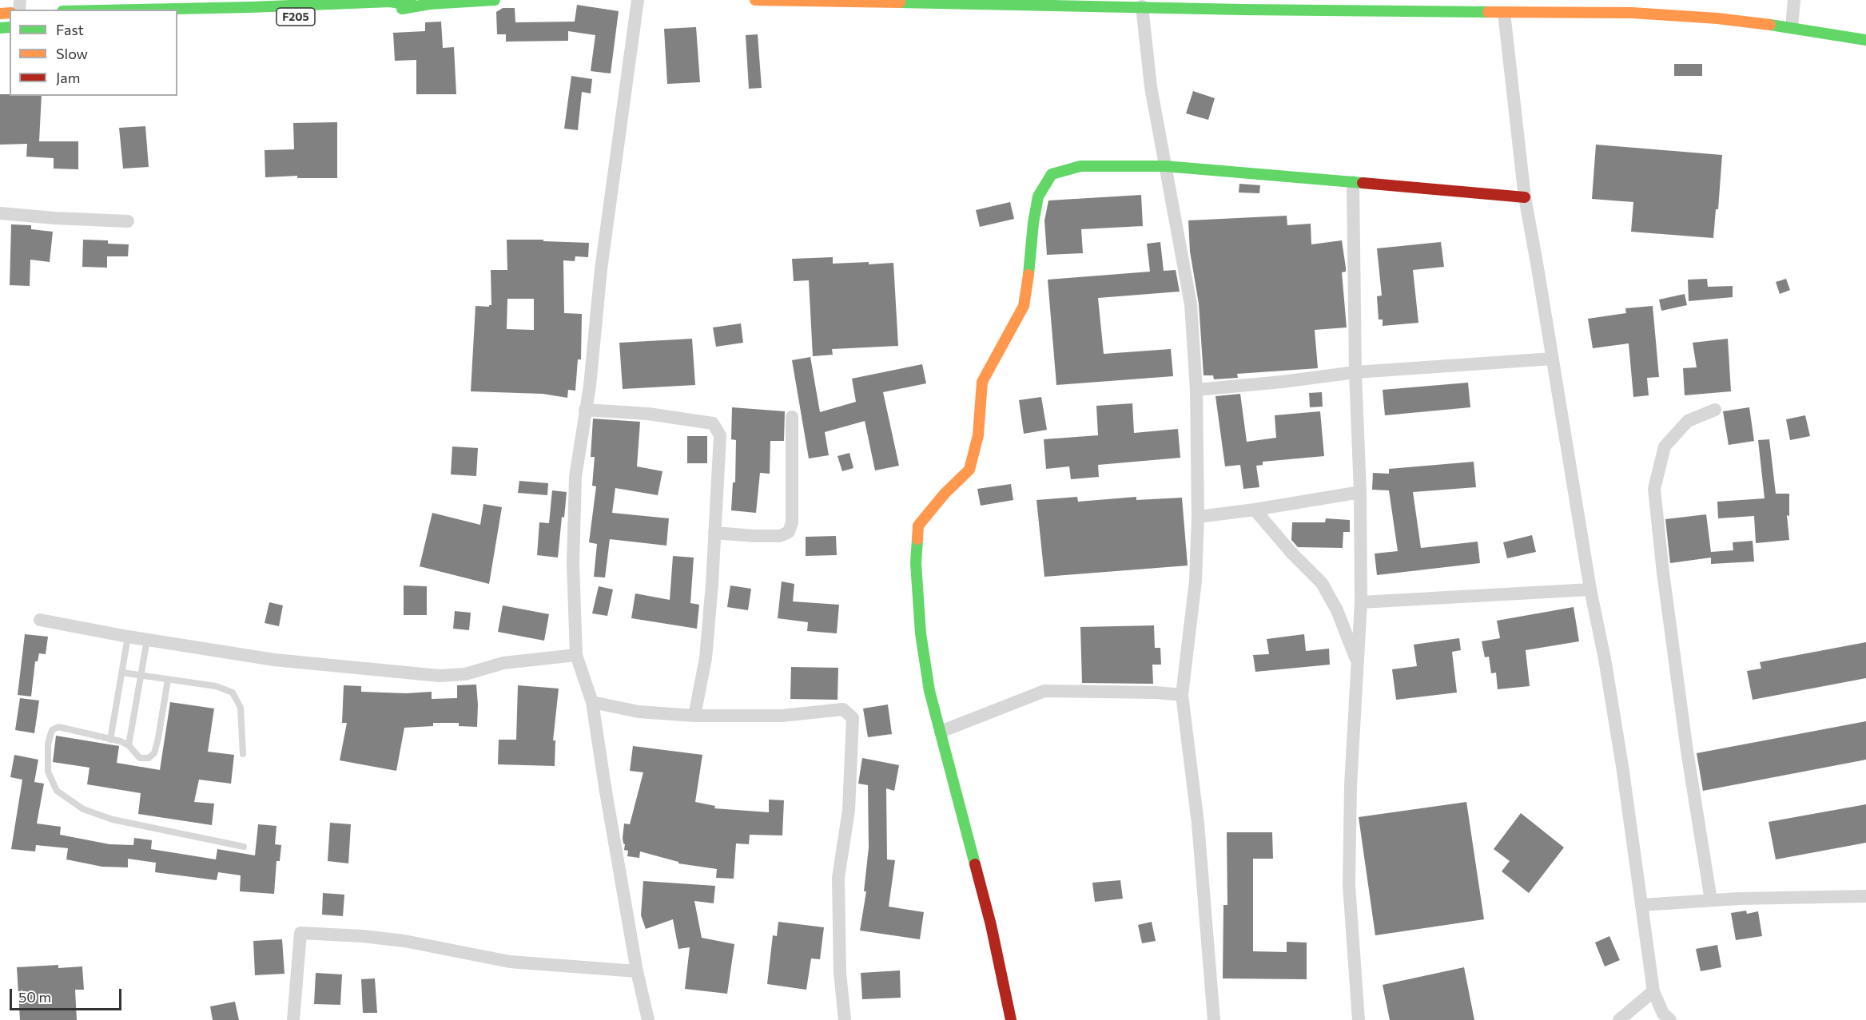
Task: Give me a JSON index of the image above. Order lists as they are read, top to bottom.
{
  "streets": {
    "main road": ["F205"]
  },
  "legend": ["Fast", "Slow", "Jam"],
  "scale_bar": "50 m"
}
